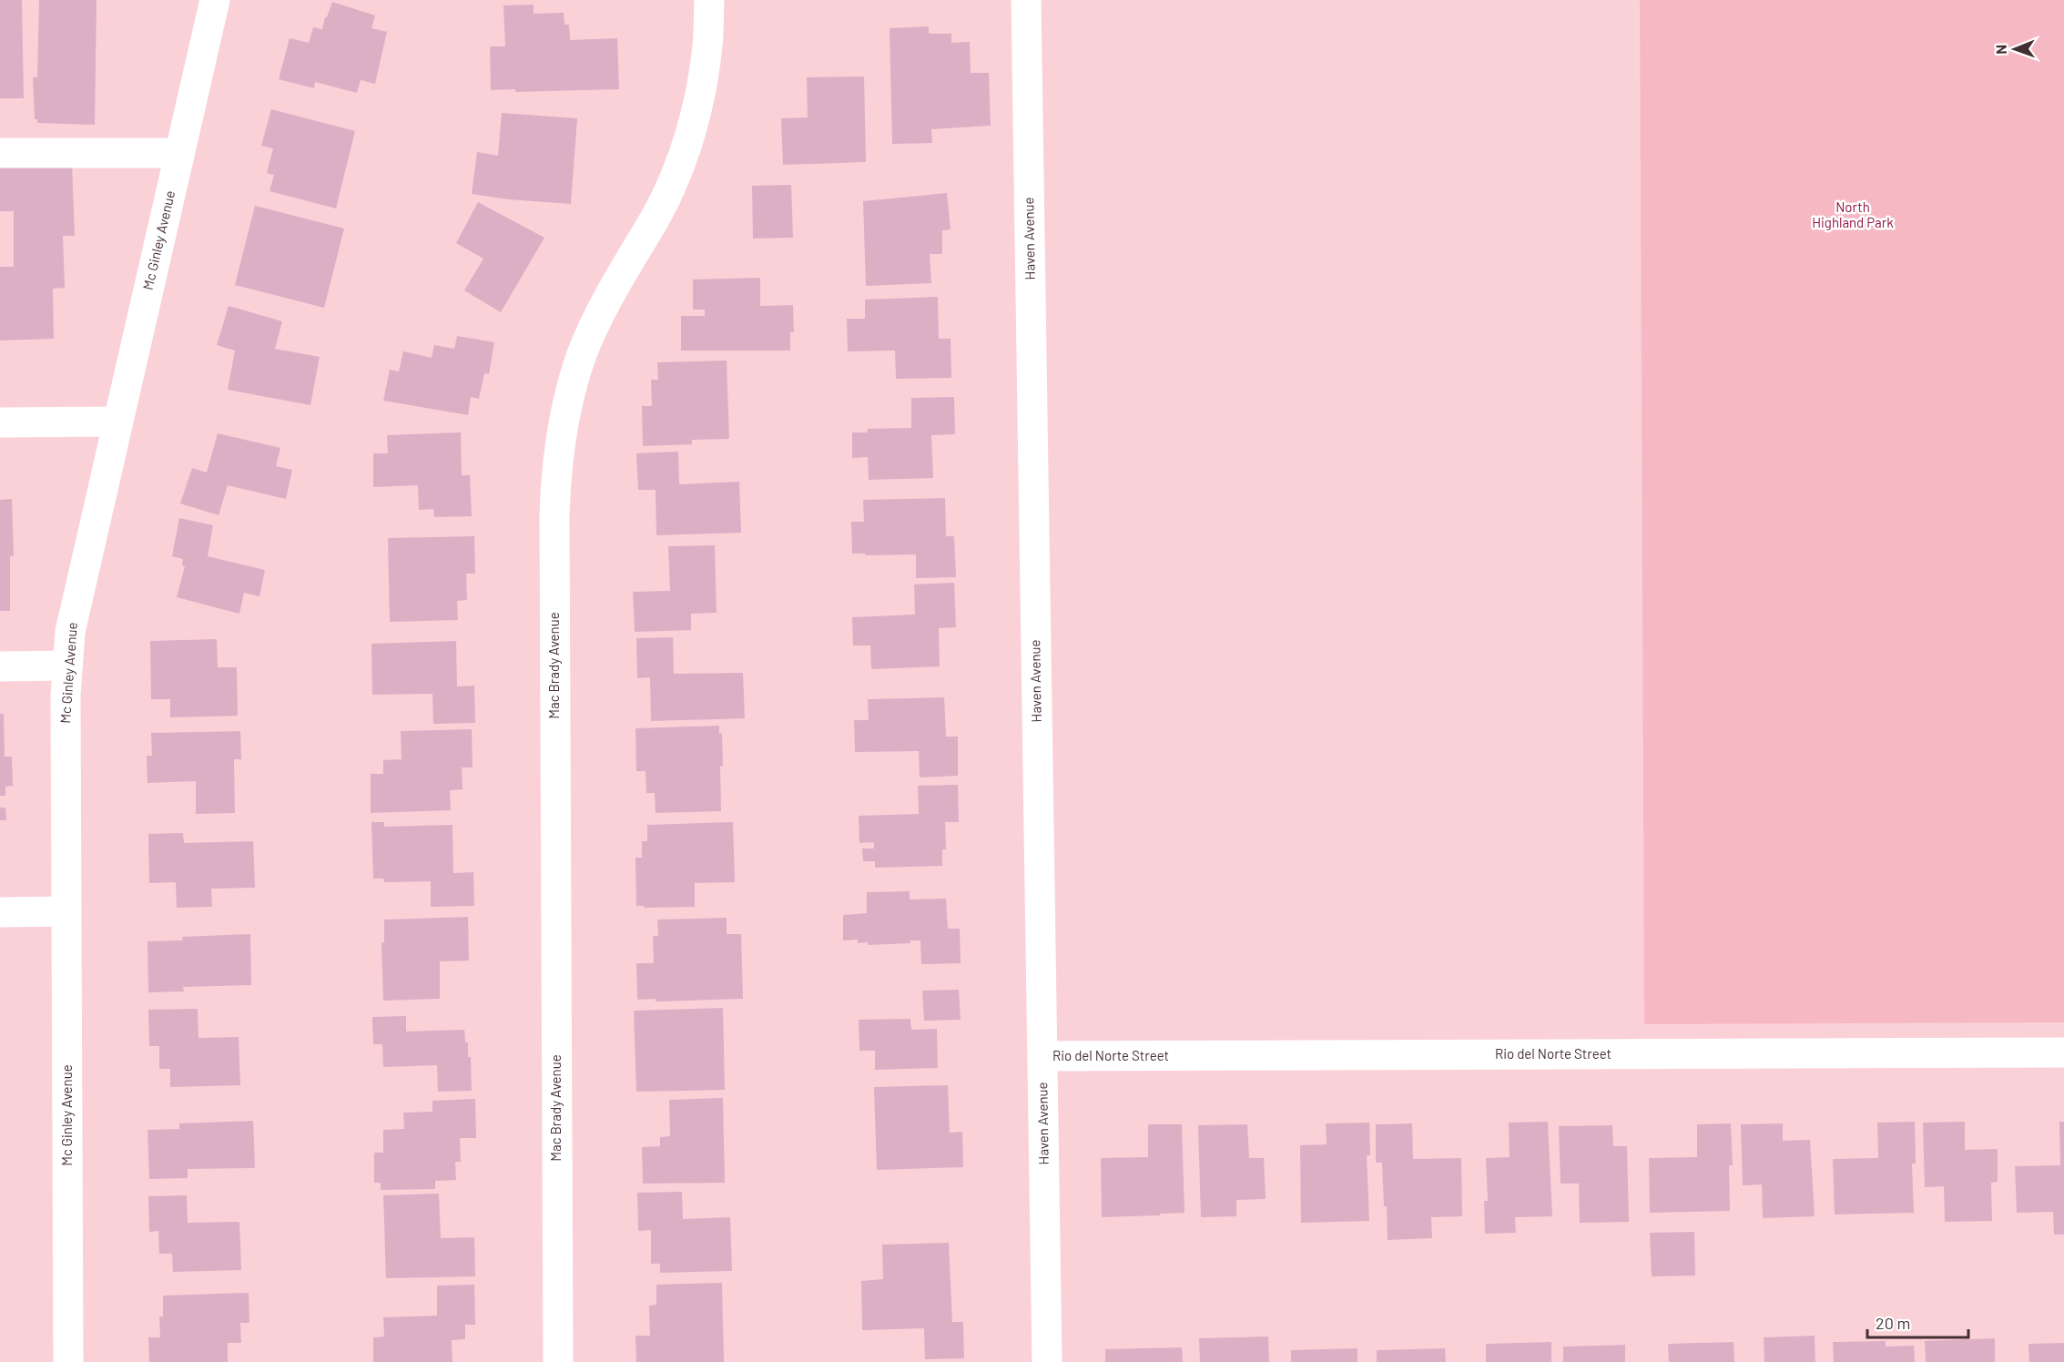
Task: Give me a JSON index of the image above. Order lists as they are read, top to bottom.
{
  "streets": {
    "street": [
      "Haven Avenue",
      "Mc Ginley Avenue",
      "Mac Brady Avenue",
      "Rio del Norte Street"
    ]
  },
  "crossings": [
    ["Haven Avenue", "Rio del Norte Street"]
  ],
  "parks": ["North Highland Park"],
  "scale_bar": "20 m",
  "north": "left"
}
